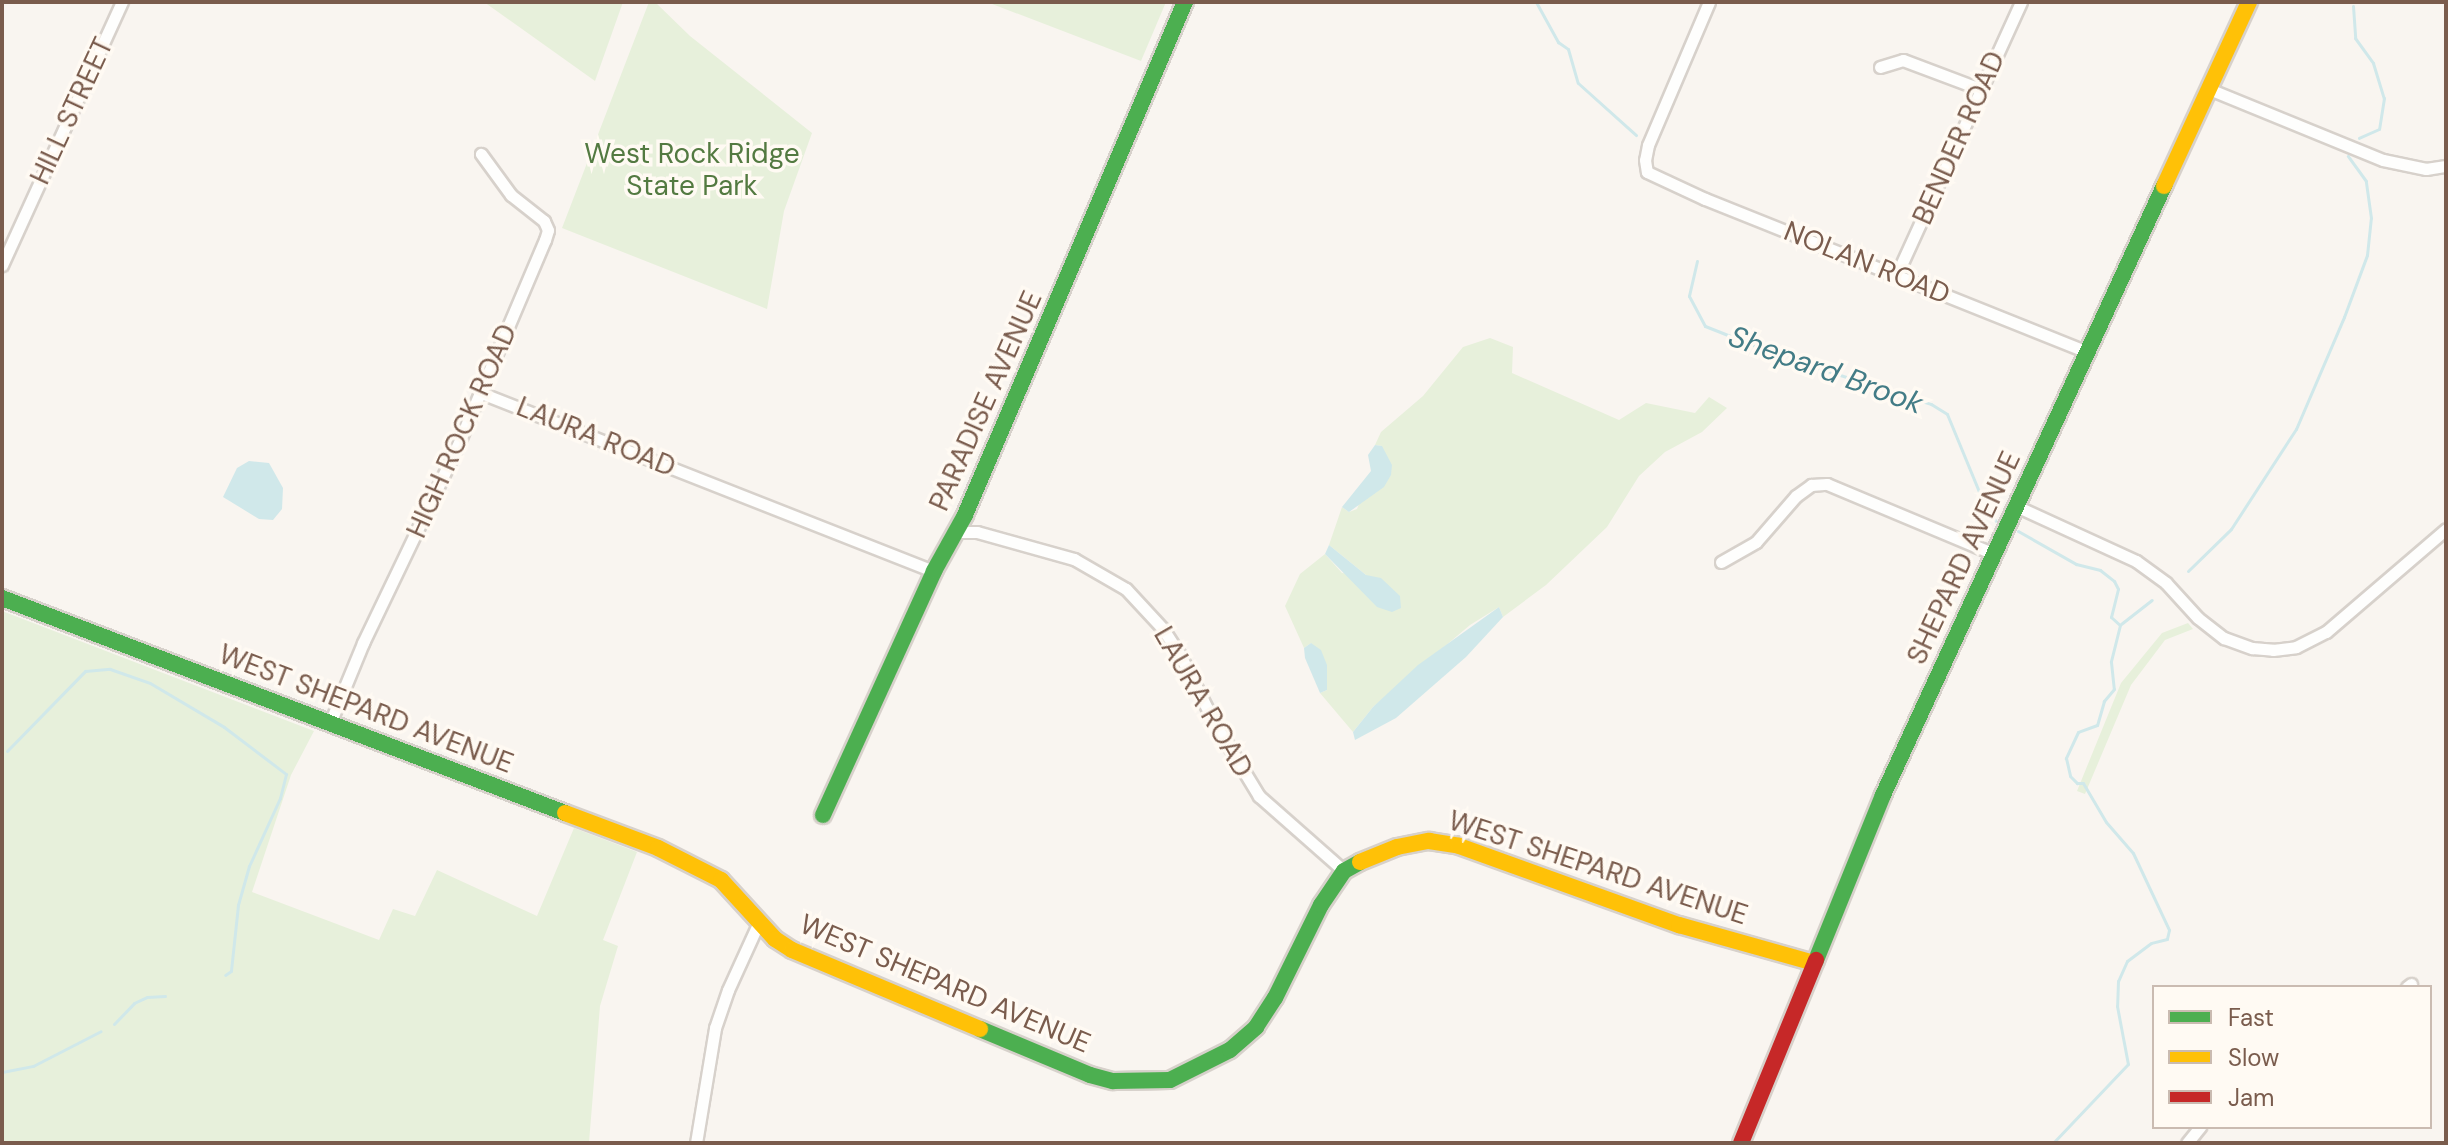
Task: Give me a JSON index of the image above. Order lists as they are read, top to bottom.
{
  "streets": {
    "street": [
      "HILL STREET",
      "BENDER ROAD",
      "NOLAN ROAD",
      "PARADISE AVENUE",
      "HIGH ROCK ROAD",
      "LAURA ROAD",
      "SHEPARD AVENUE",
      "WEST SHEPARD AVENUE"
    ]
  },
  "crossings": [
    ["BENDER ROAD", "NOLAN ROAD"],
    ["NOLAN ROAD", "SHEPARD AVENUE"],
    ["PARADISE AVENUE", "LAURA ROAD"],
    ["HIGH ROCK ROAD", "LAURA ROAD"],
    ["HIGH ROCK ROAD", "WEST SHEPARD AVENUE"],
    ["LAURA ROAD", "WEST SHEPARD AVENUE"],
    ["SHEPARD AVENUE", "WEST SHEPARD AVENUE"]
  ],
  "water": ["Shepard Brook"],
  "parks": ["West Rock Ridge State Park"],
  "legend": ["Fast", "Slow", "Jam"]
}
